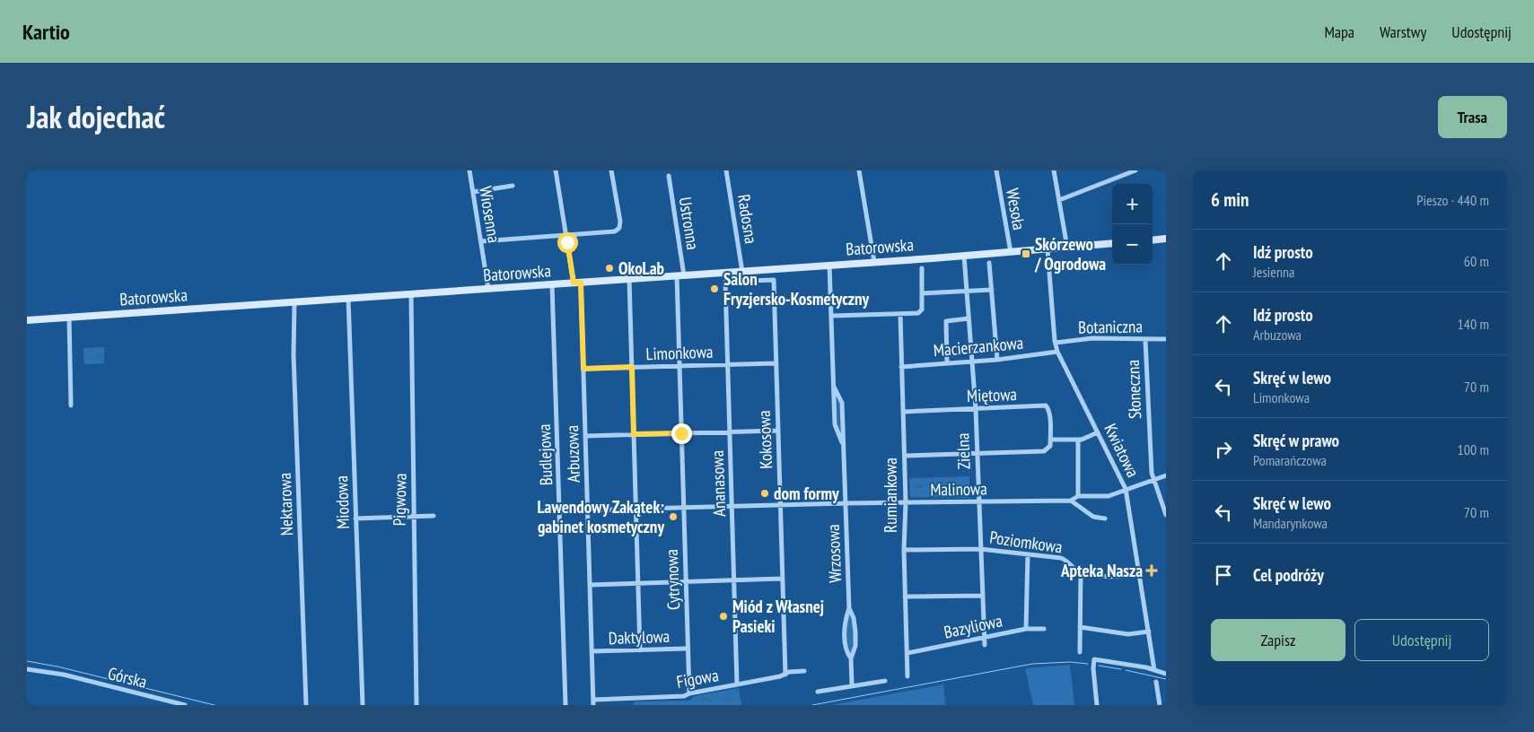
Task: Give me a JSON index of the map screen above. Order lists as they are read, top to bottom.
{
  "streets": {
    "street": [
      "Wesoła",
      "Wiosenna",
      "Radosna",
      "Ustronna",
      "Batorowska",
      "Botaniczna",
      "Macierzankowa",
      "Limonkowa",
      "Słoneczna",
      "Miętowa",
      "Kokosowa",
      "Kwiatowa",
      "Zielna",
      "Arbuzowa",
      "Budlejowa",
      "Ananasowa",
      "Malinowa",
      "Rumiankowa",
      "Pigwowa",
      "Miodowa",
      "Nektarowa",
      "Poziomkowa",
      "Wrzosowa",
      "Cytrynowa",
      "Bazyliowa",
      "Daktylowa",
      "Górska",
      "Figowa"
    ]
  },
  "crossings": [
    ["Wesoła", "Batorowska"],
    ["Wiosenna", "Batorowska"],
    ["Radosna", "Batorowska"],
    ["Ustronna", "Batorowska"],
    ["Ustronna", "Cytrynowa"],
    ["Batorowska", "Kwiatowa"],
    ["Batorowska", "Zielna"],
    ["Batorowska", "Arbuzowa"],
    ["Batorowska", "Budlejowa"],
    ["Batorowska", "Pigwowa"],
    ["Batorowska", "Miodowa"],
    ["Batorowska", "Nektarowa"],
    ["Batorowska", "Wrzosowa"],
    ["Batorowska", "Cytrynowa"],
    ["Botaniczna", "Słoneczna"],
    ["Botaniczna", "Kwiatowa"],
    ["Macierzankowa", "Kwiatowa"],
    ["Macierzankowa", "Zielna"],
    ["Macierzankowa", "Rumiankowa"],
    ["Limonkowa", "Kokosowa"],
    ["Limonkowa", "Arbuzowa"],
    ["Limonkowa", "Ananasowa"],
    ["Limonkowa", "Cytrynowa"],
    ["Miętowa", "Zielna"],
    ["Miętowa", "Rumiankowa"],
    ["Kokosowa", "Ananasowa"],
    ["Kokosowa", "Malinowa"],
    ["Kokosowa", "Figowa"],
    ["Kwiatowa", "Poziomkowa"],
    ["Zielna", "Malinowa"],
    ["Zielna", "Poziomkowa"],
    ["Zielna", "Bazyliowa"],
    ["Arbuzowa", "Malinowa"],
    ["Arbuzowa", "Daktylowa"],
    ["Arbuzowa", "Figowa"],
    ["Budlejowa", "Malinowa"],
    ["Ananasowa", "Malinowa"],
    ["Ananasowa", "Figowa"],
    ["Malinowa", "Rumiankowa"],
    ["Malinowa", "Wrzosowa"],
    ["Malinowa", "Cytrynowa"],
    ["Rumiankowa", "Poziomkowa"],
    ["Rumiankowa", "Bazyliowa"],
    ["Cytrynowa", "Daktylowa"],
    ["Cytrynowa", "Figowa"]
  ],
  "places": {
    "transit": ["Skórzewo / Ogrodowa"],
    "other": [
      "OkoLab",
      "Salon Fryzjersko-Kosmetyczny",
      "dom formy",
      "Lawendowy Zakątek: gabinet kosmetyczny",
      "Miód z Własnej Pasieki"
    ],
    "health": ["Apteka Nasza"]
  },
  "page": {
    "header": "Kartio",
    "nav": ["Mapa", "Warstwy", "Udostępnij"],
    "title": "Jak dojechać",
    "buttons": [
      "Trasa",
      ["Zapisz", "Udostępnij"]
    ],
    "heading": ["6 min", "Pieszo · 440 m"],
    "map_buttons": ["+", "−"],
    "list": [
      ["Idź prosto", "Jesienna", "60 m"],
      ["Idź prosto", "Arbuzowa", "140 m"],
      ["Skręć w lewo", "Limonkowa", "70 m"],
      ["Skręć w prawo", "Pomarańczowa", "100 m"],
      ["Skręć w lewo", "Mandarynkowa", "70 m"],
      "Cel podróży"
    ]
  }
}
